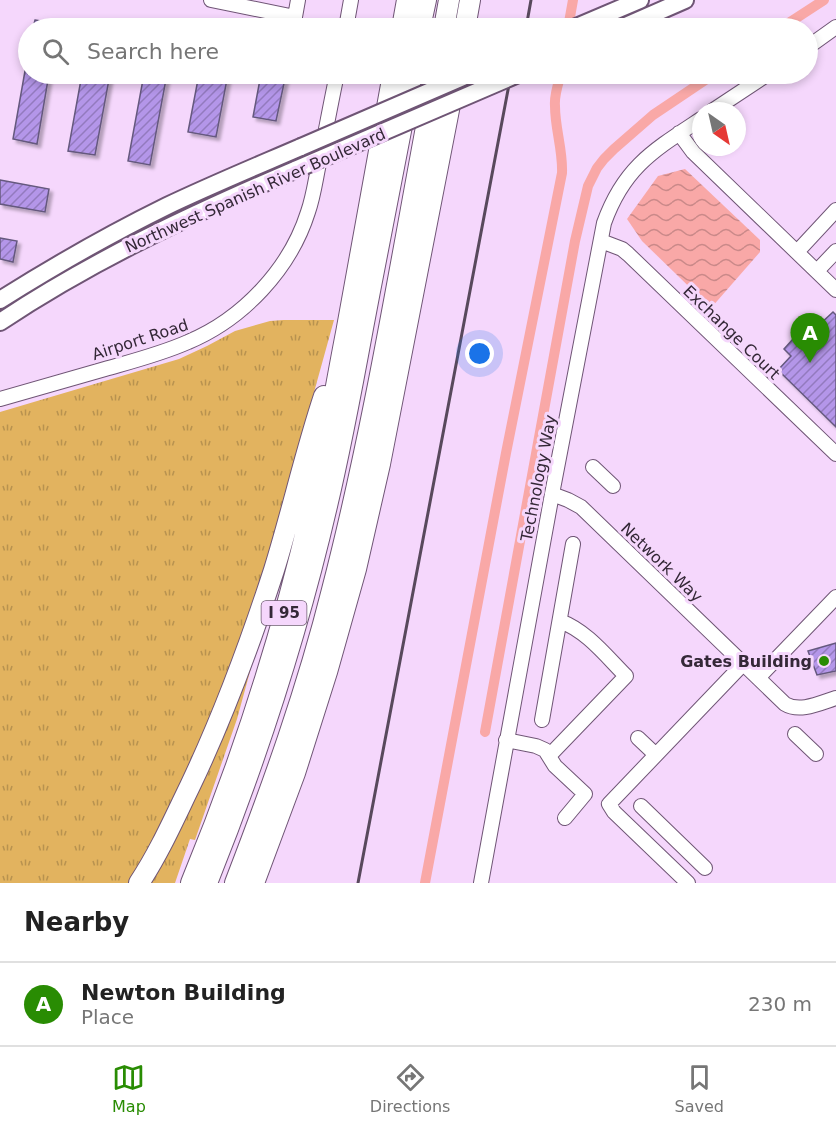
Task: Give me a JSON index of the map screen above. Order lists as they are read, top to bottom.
{
  "streets": {
    "highway": ["I 95"],
    "main road": ["Northwest Spanish River Boulevard"],
    "street": [
      "Exchange Court",
      "Airport Road",
      "Technology Way",
      "Network Way"
    ]
  },
  "crossings": [
    ["Exchange Court", "Technology Way"],
    ["Technology Way", "Network Way"]
  ],
  "places": ["Gates Building"],
  "north": "bottom right",
  "page": {
    "search": "Search here",
    "pins": "A",
    "heading": "Nearby",
    "list": [
      {
        "mark": "A",
        "name": "Newton Building",
        "note": "Place",
        "value": "230 m"
      }
    ],
    "nav": ["Map", "Directions", "Saved"]
  }
}
